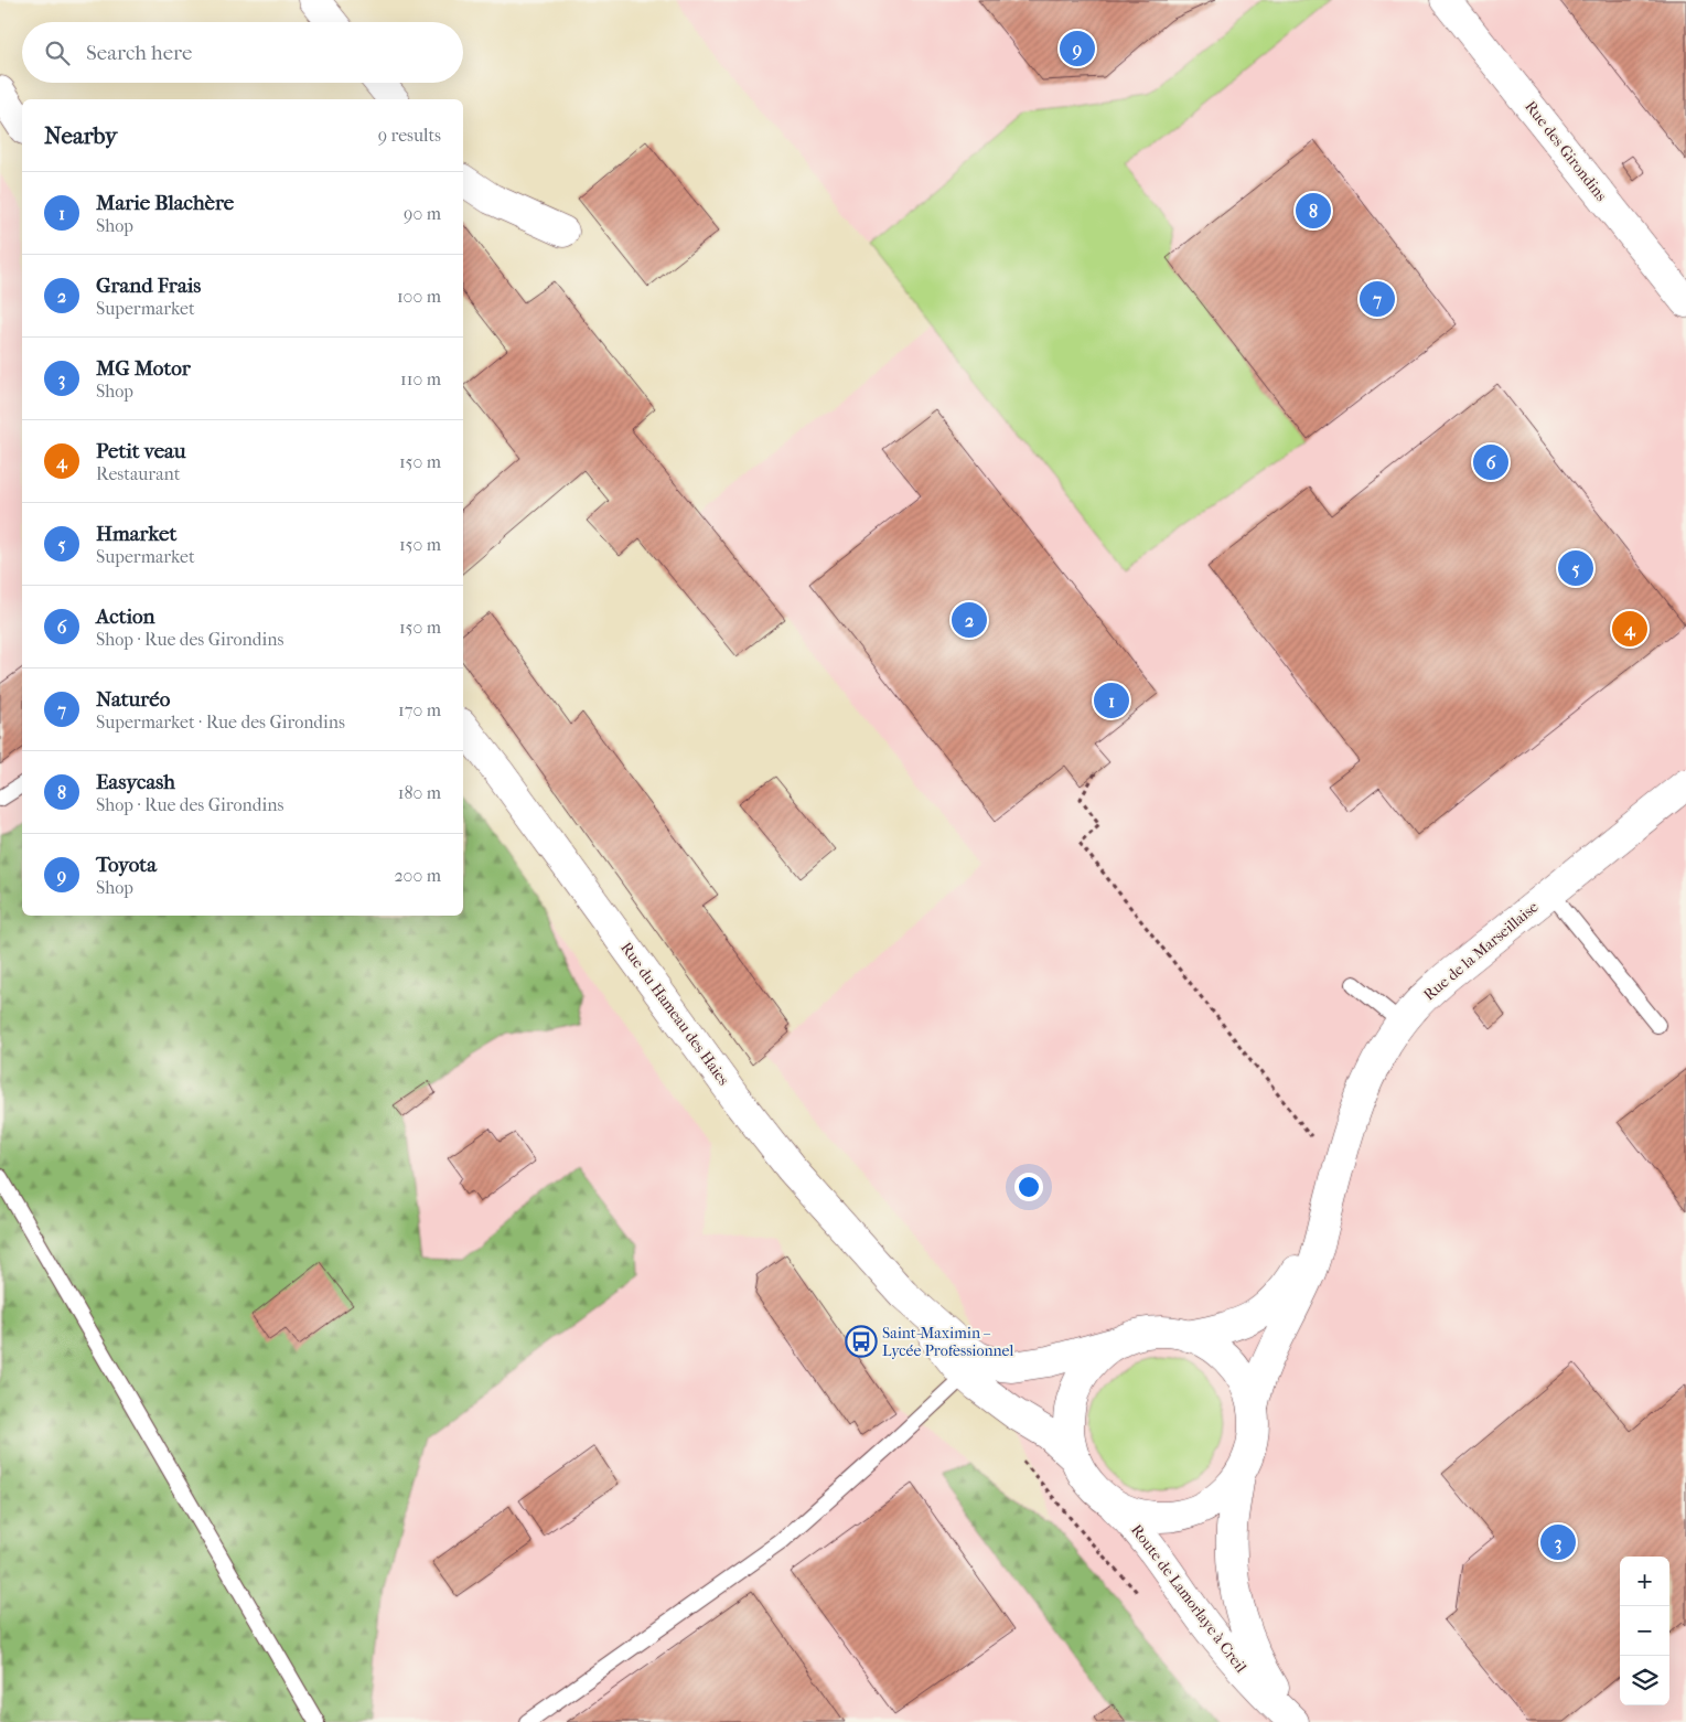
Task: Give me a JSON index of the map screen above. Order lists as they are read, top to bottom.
{
  "streets": {
    "street": [
      "Rue des Girondins",
      "Rue de la Marseillaise",
      "Rue du Hameau des Haies",
      "Route de Lamorlaye à Creil"
    ]
  },
  "crossings": [
    ["Rue de la Marseillaise", "Rue du Hameau des Haies"],
    ["Rue de la Marseillaise", "Route de Lamorlaye à Creil"],
    ["Rue du Hameau des Haies", "Route de Lamorlaye à Creil"]
  ],
  "places": {
    "bus stop": ["Saint-Maximin – Lycée Professionnel"]
  },
  "page": {
    "search": "Search here",
    "pins": [
      "9",
      "8",
      "7",
      "6",
      "5",
      "2",
      "4",
      "1",
      "3"
    ],
    "heading": ["Nearby", "9 results"],
    "list": [
      {
        "mark": "1",
        "name": "Marie Blachère",
        "note": "Shop",
        "value": "90 m"
      },
      {
        "mark": "2",
        "name": "Grand Frais",
        "note": "Supermarket",
        "value": "100 m"
      },
      {
        "mark": "3",
        "name": "MG Motor",
        "note": "Shop",
        "value": "110 m"
      },
      {
        "mark": "4",
        "name": "Petit veau",
        "note": "Restaurant",
        "value": "150 m"
      },
      {
        "mark": "5",
        "name": "Hmarket",
        "note": "Supermarket",
        "value": "150 m"
      },
      {
        "mark": "6",
        "name": "Action",
        "note": "Shop · Rue des Girondins",
        "value": "150 m"
      },
      {
        "mark": "7",
        "name": "Naturéo",
        "note": "Supermarket · Rue des Girondins",
        "value": "170 m"
      },
      {
        "mark": "8",
        "name": "Easycash",
        "note": "Shop · Rue des Girondins",
        "value": "180 m"
      },
      {
        "mark": "9",
        "name": "Toyota",
        "note": "Shop",
        "value": "200 m"
      }
    ],
    "map_buttons": ["+", "−"]
  }
}
